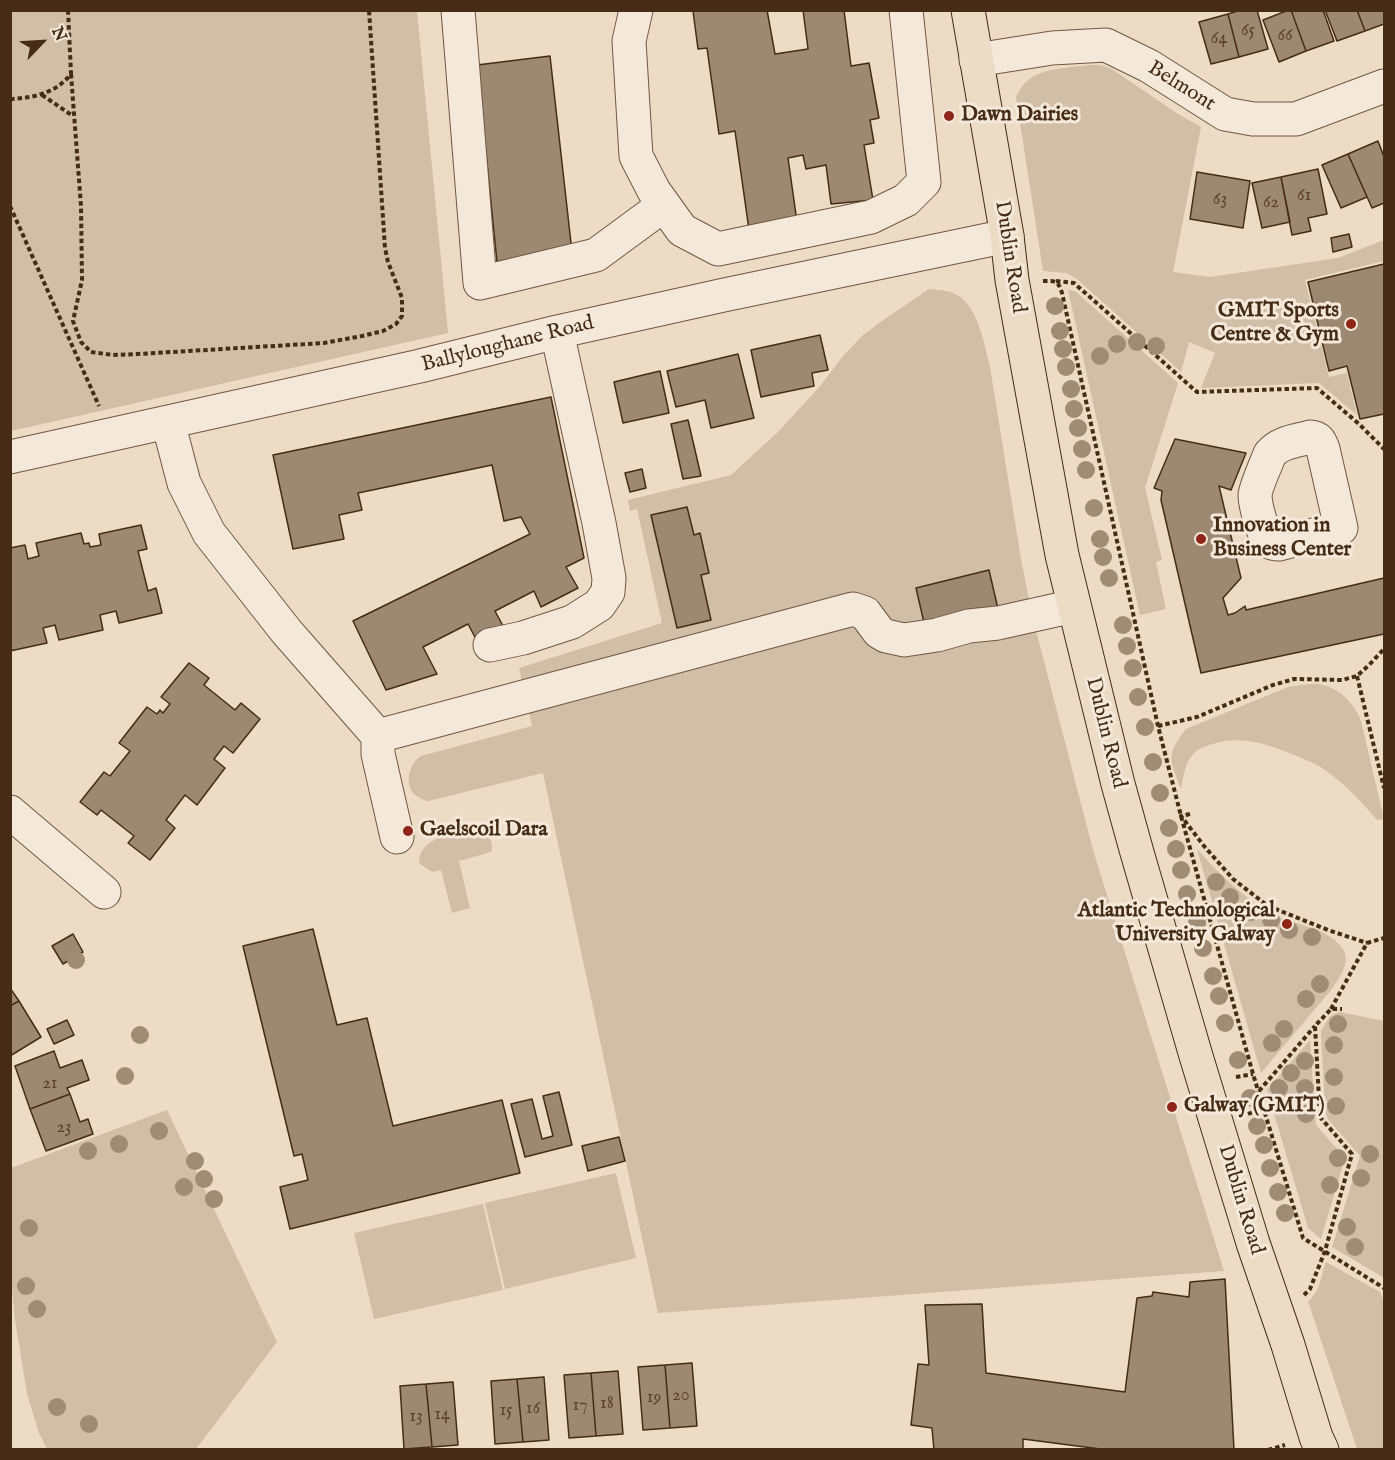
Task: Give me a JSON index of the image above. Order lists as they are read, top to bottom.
{
  "streets": {
    "main road": ["Dublin Road"],
    "street": ["Belmont", "Ballyloughane Road"]
  },
  "crossings": [
    ["Belmont", "Dublin Road"],
    ["Dublin Road", "Ballyloughane Road"]
  ],
  "places": [
    "Dawn Dairies",
    "GMIT Sports Centre & Gym",
    "Innovation in Business Center",
    "Gaelscoil Dara",
    "Atlantic Technological University Galway",
    "Galway (GMIT)"
  ],
  "house_numbers": [
    "65",
    "66",
    "64",
    "61",
    "63",
    "62",
    "21",
    "23",
    "20",
    "19",
    "18",
    "17",
    "16",
    "15",
    "14",
    "13"
  ],
  "north": "top right"
}
